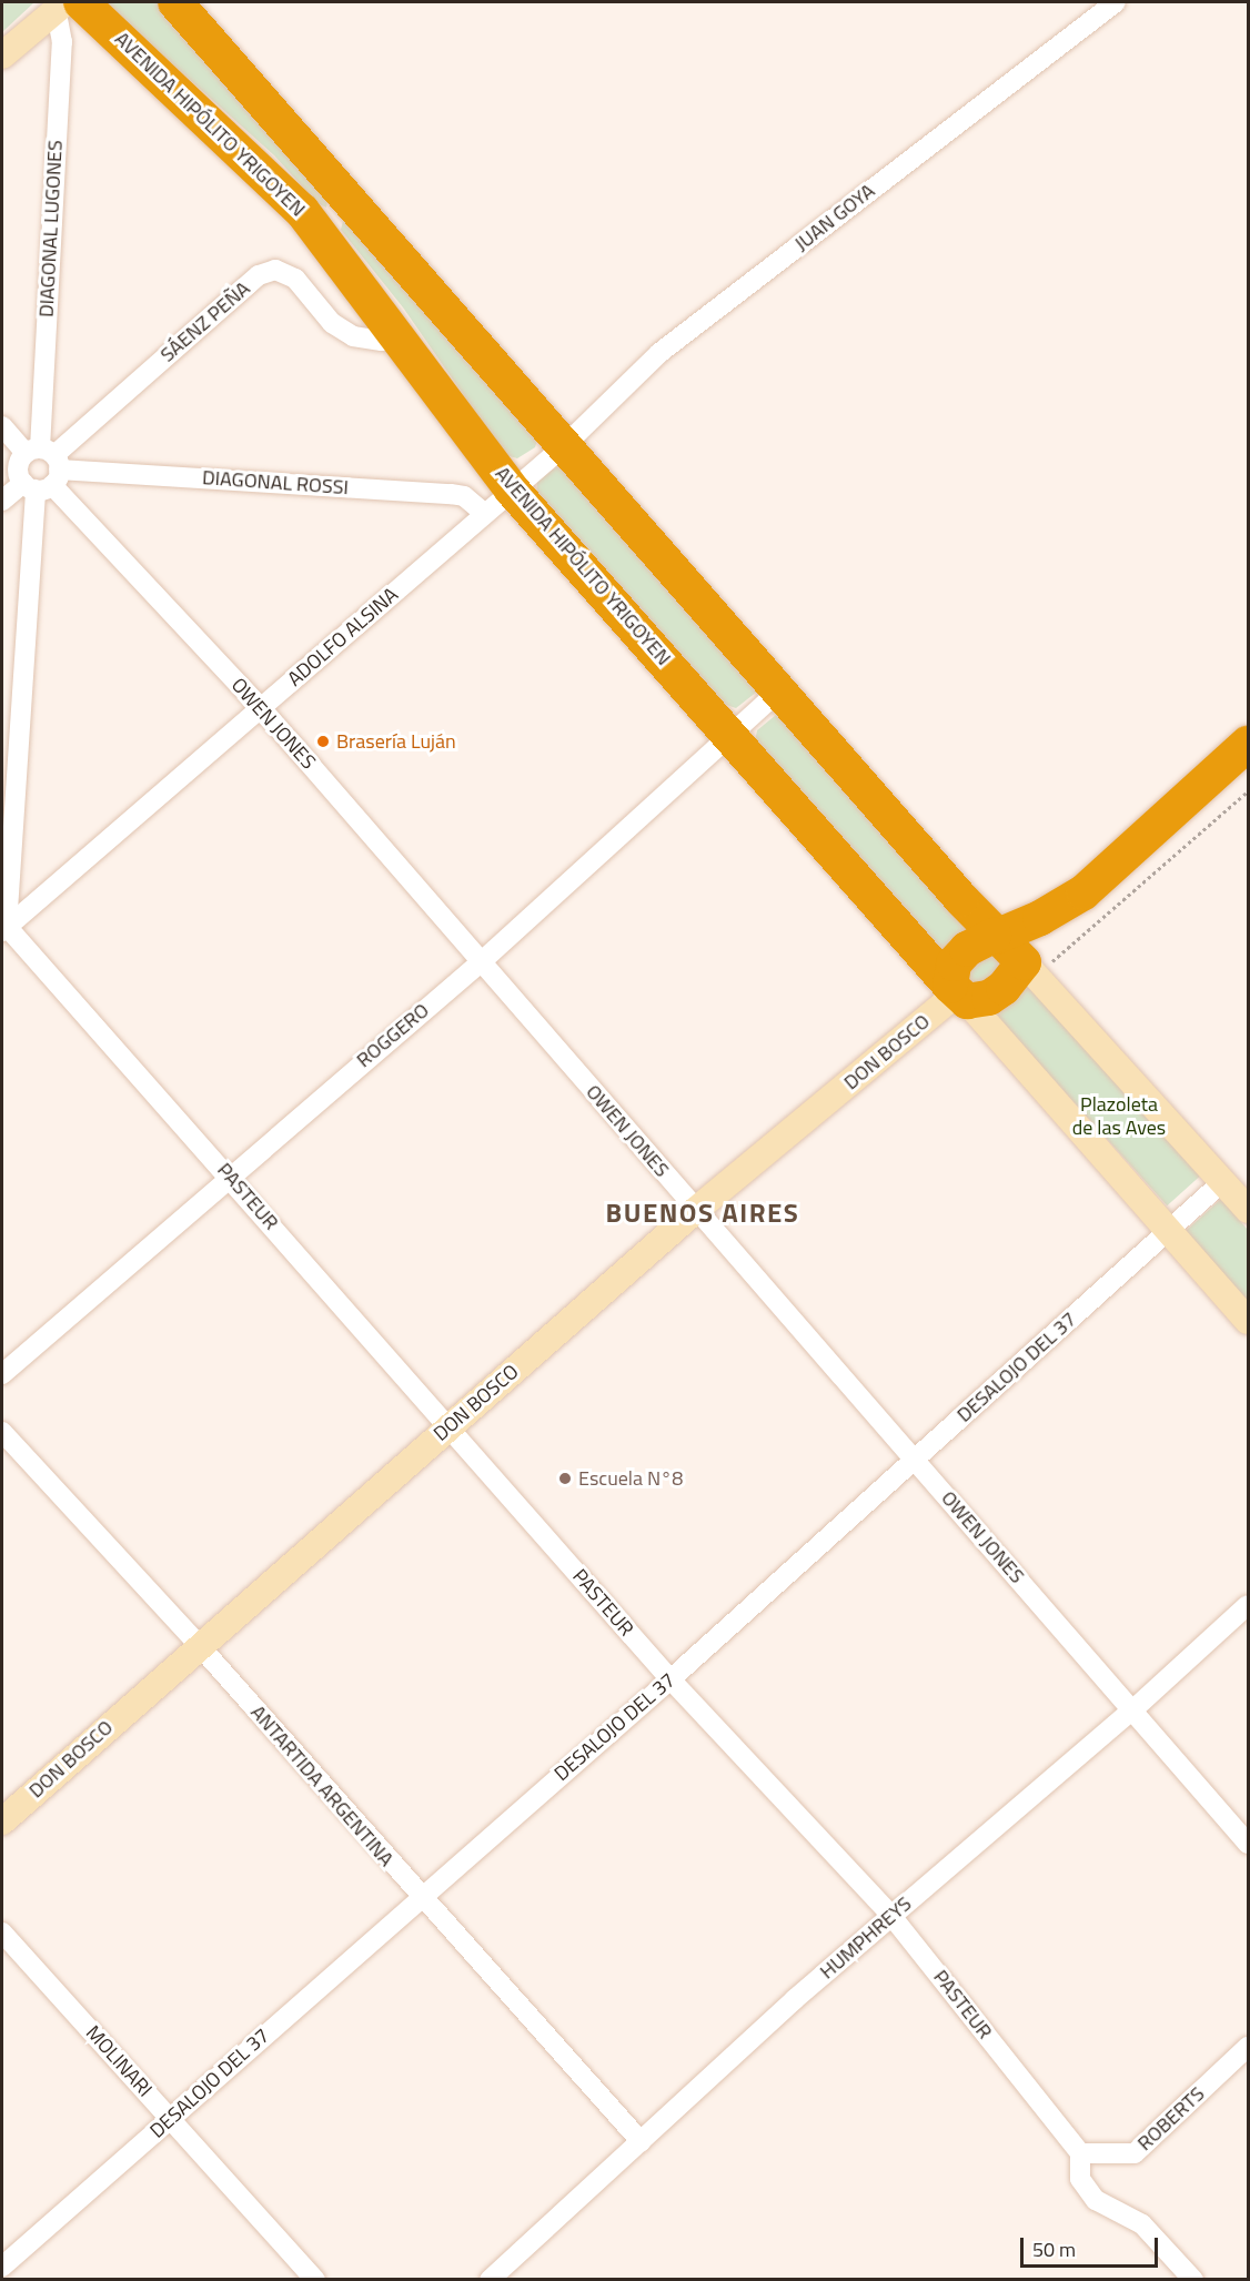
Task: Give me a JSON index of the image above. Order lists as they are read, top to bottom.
{
  "streets": {
    "highway": ["AVENIDA HIPÓLITO YRIGOYEN"],
    "street": [
      "JUAN GOYA",
      "DIAGONAL LUGONES",
      "SÁENZ PEÑA",
      "DIAGONAL ROSSI",
      "ADOLFO ALSINA",
      "OWEN JONES",
      "ROGGERO",
      "DON BOSCO",
      "PASTEUR",
      "DESALOJO DEL 37",
      "ANTARTIDA ARGENTINA",
      "HUMPHREYS",
      "MOLINARI",
      "ROBERTS"
    ]
  },
  "crossings": [
    ["AVENIDA HIPÓLITO YRIGOYEN", "DIAGONAL LUGONES"],
    ["AVENIDA HIPÓLITO YRIGOYEN", "SÁENZ PEÑA"],
    ["AVENIDA HIPÓLITO YRIGOYEN", "ADOLFO ALSINA"],
    ["AVENIDA HIPÓLITO YRIGOYEN", "ROGGERO"],
    ["AVENIDA HIPÓLITO YRIGOYEN", "DON BOSCO"],
    ["AVENIDA HIPÓLITO YRIGOYEN", "DESALOJO DEL 37"],
    ["JUAN GOYA", "ADOLFO ALSINA"],
    ["DIAGONAL LUGONES", "SÁENZ PEÑA"],
    ["DIAGONAL LUGONES", "DIAGONAL ROSSI"],
    ["DIAGONAL LUGONES", "ADOLFO ALSINA"],
    ["DIAGONAL LUGONES", "OWEN JONES"],
    ["DIAGONAL LUGONES", "PASTEUR"],
    ["SÁENZ PEÑA", "DIAGONAL ROSSI"],
    ["SÁENZ PEÑA", "OWEN JONES"],
    ["DIAGONAL ROSSI", "ADOLFO ALSINA"],
    ["DIAGONAL ROSSI", "OWEN JONES"],
    ["ADOLFO ALSINA", "OWEN JONES"],
    ["ADOLFO ALSINA", "PASTEUR"],
    ["OWEN JONES", "ROGGERO"],
    ["OWEN JONES", "DON BOSCO"],
    ["OWEN JONES", "DESALOJO DEL 37"],
    ["OWEN JONES", "HUMPHREYS"],
    ["ROGGERO", "PASTEUR"],
    ["DON BOSCO", "PASTEUR"],
    ["DON BOSCO", "ANTARTIDA ARGENTINA"],
    ["PASTEUR", "DESALOJO DEL 37"],
    ["PASTEUR", "HUMPHREYS"],
    ["PASTEUR", "ROBERTS"],
    ["DESALOJO DEL 37", "ANTARTIDA ARGENTINA"],
    ["DESALOJO DEL 37", "MOLINARI"],
    ["ANTARTIDA ARGENTINA", "HUMPHREYS"]
  ],
  "districts": ["BUENOS AIRES"],
  "parks": ["Plazoleta de las Aves"],
  "places": ["Brasería Luján", "Escuela N°8"],
  "scale_bar": "50 m"
}
